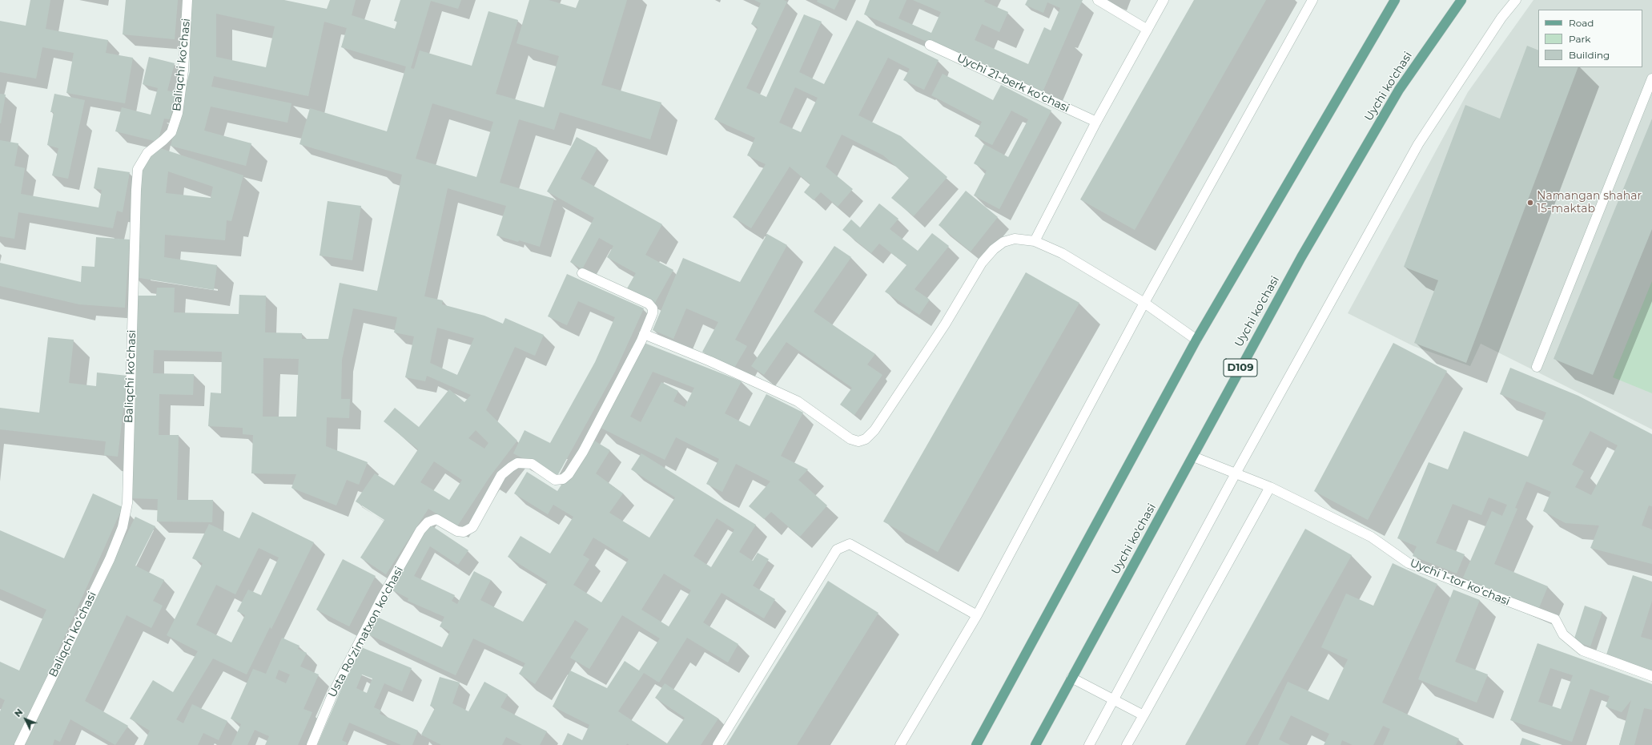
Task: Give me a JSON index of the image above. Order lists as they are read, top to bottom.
{
  "streets": {
    "main road": ["Uychi ko'chasi", "D109"],
    "street": [
      "Baliqchi koʻchasi",
      "Uychi 21-berk koʻchasi",
      "Uychi 1-tor koʻchasi",
      "Usta Roʻzimatxon koʻchasi"
    ]
  },
  "crossings": [
    ["Uychi ko'chasi", "Uychi 1-tor koʻchasi"]
  ],
  "places": ["Namangan shahar 15-maktab"],
  "legend": ["Road", "Park", "Building"],
  "north": "top left"
}
